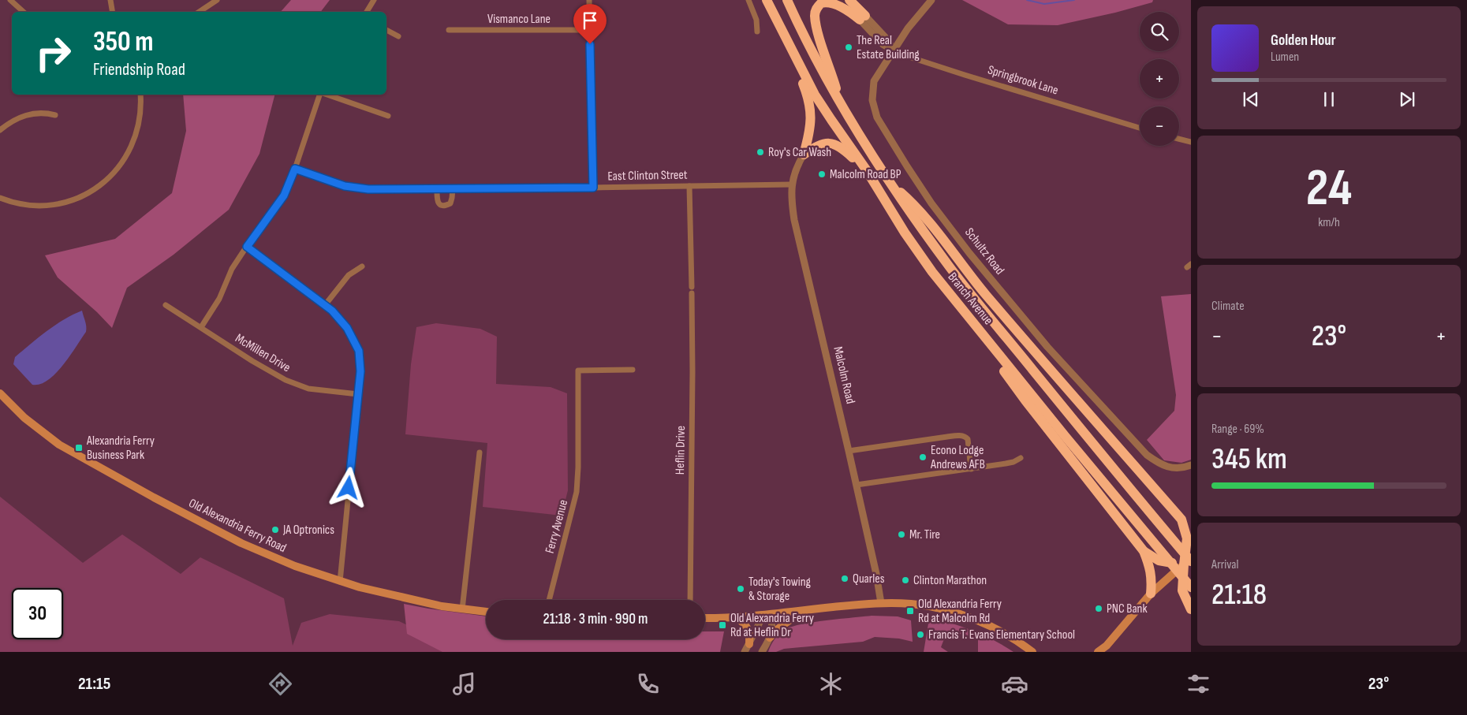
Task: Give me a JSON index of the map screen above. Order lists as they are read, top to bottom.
{
  "streets": {
    "highway": ["Branch Avenue"],
    "main road": ["Old Alexandria Ferry Road"],
    "street": [
      "Vismanco Lane",
      "Springbrook Lane",
      "East Clinton Street",
      "Schultz Road",
      "McMillen Drive",
      "Malcolm Road",
      "Heflin Drive",
      "Ferry Avenue"
    ]
  },
  "crossings": [
    ["Springbrook Lane", "Schultz Road"],
    ["East Clinton Street", "Malcolm Road"],
    ["East Clinton Street", "Heflin Drive"]
  ],
  "places": {
    "other": [
      "The Real Estate Building",
      "Roy's Car Wash",
      "Malcolm Road BP",
      "Econo Lodge Andrews AFB",
      "JA Optronics",
      "Mr. Tire",
      "Quarles",
      "Clinton Marathon",
      "Today's Towing & Storage",
      "PNC Bank",
      "Francis T. Evans Elementary School"
    ],
    "transit": ["Alexandria Ferry Business Park", "Old Alexandria Ferry Rd at Malcolm Rd", "Old Alexandria Ferry Rd at Heflin Dr"]
  },
  "page": {
    "map_buttons": ["+", "−"],
    "turn": ["350 m", "Friendship Road"],
    "song": ["Golden Hour", "Lumen"],
    "tile": [
      ["24", "km/h"],
      "Climate",
      ["Range · 69%", "345 km"],
      ["Arrival", "21:18"]
    ],
    "heat": ["−", "23°", "+"],
    "limit": "30",
    "trip": "21:18 · 3 min · 990 m",
    "tabs": ["21:15", "23°"]
  }
}
